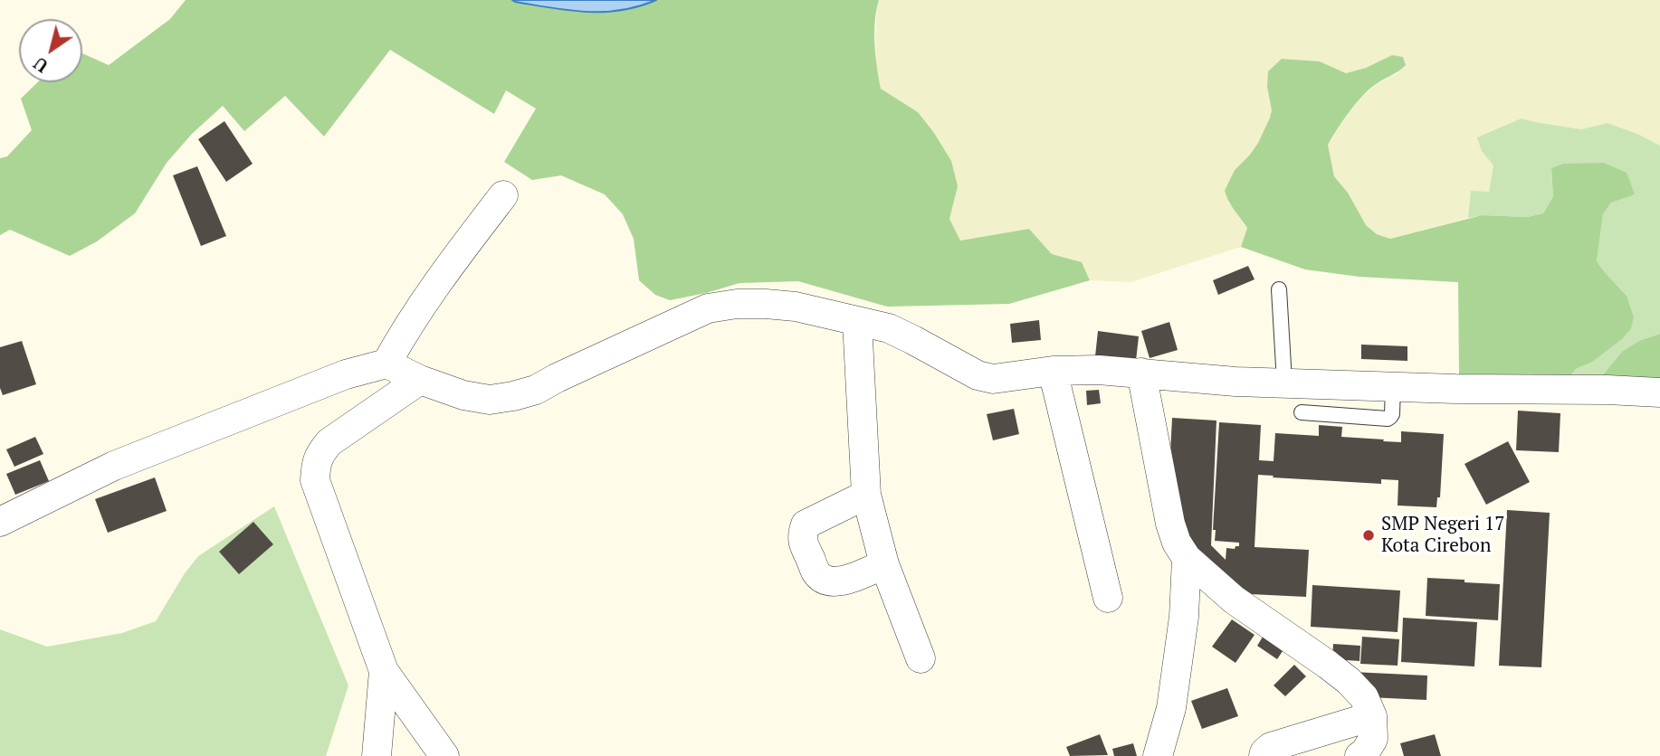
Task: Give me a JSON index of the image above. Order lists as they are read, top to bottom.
{
  "places": ["SMP Negeri 17 Kota Cirebon"],
  "north": "bottom left"
}
